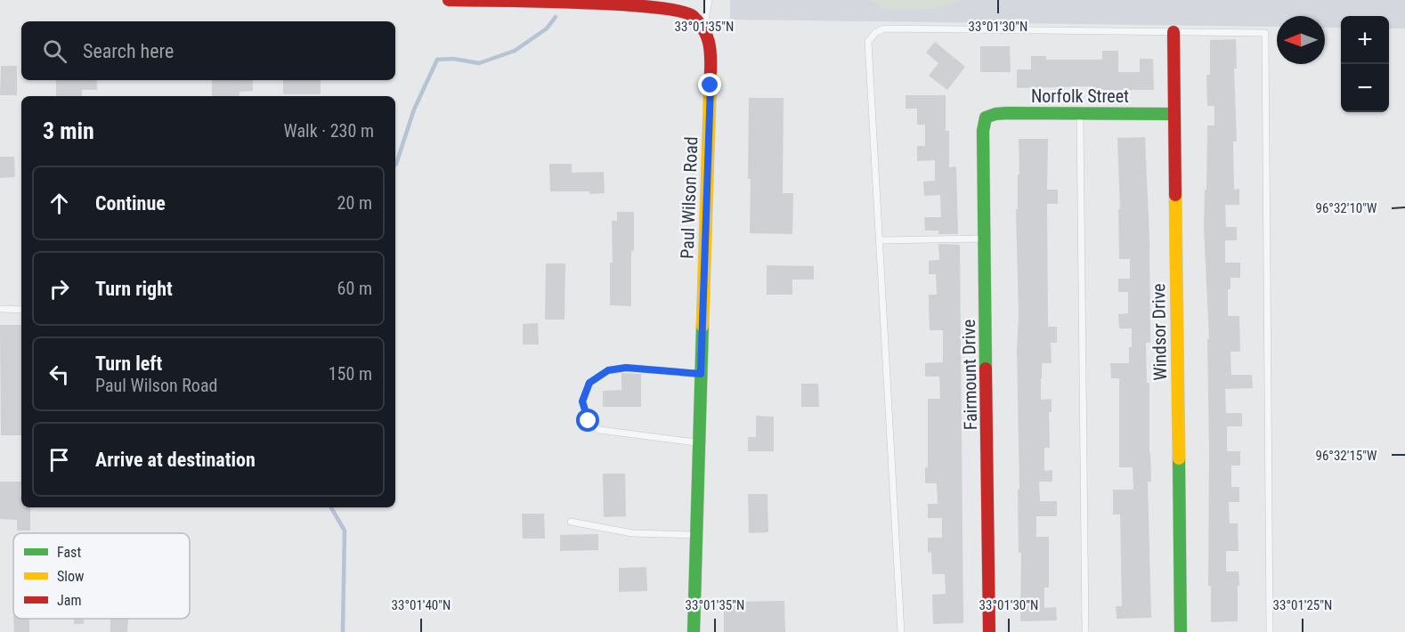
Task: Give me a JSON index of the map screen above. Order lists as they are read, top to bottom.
{
  "streets": {
    "street": [
      "Norfolk Street",
      "Paul Wilson Road",
      "Windsor Drive",
      "Fairmount Drive"
    ]
  },
  "crossings": [
    ["Norfolk Street", "Windsor Drive"],
    ["Norfolk Street", "Fairmount Drive"]
  ],
  "legend": ["Fast", "Slow", "Jam"],
  "north": "left",
  "page": {
    "map_buttons": ["+", "−"],
    "search": "Search here",
    "heading": ["3 min", "Walk · 230 m"],
    "list": [
      ["Continue", "20 m"],
      ["Turn right", "60 m"],
      ["Turn left", "Paul Wilson Road", "150 m"],
      "Arrive at destination"
    ]
  },
  "coordinates": [
    "33°01'35\"N",
    "33°01'30\"N",
    "96°32'10\"W",
    "96°32'15\"W",
    "33°01'40\"N",
    "33°01'25\"N"
  ]
}
